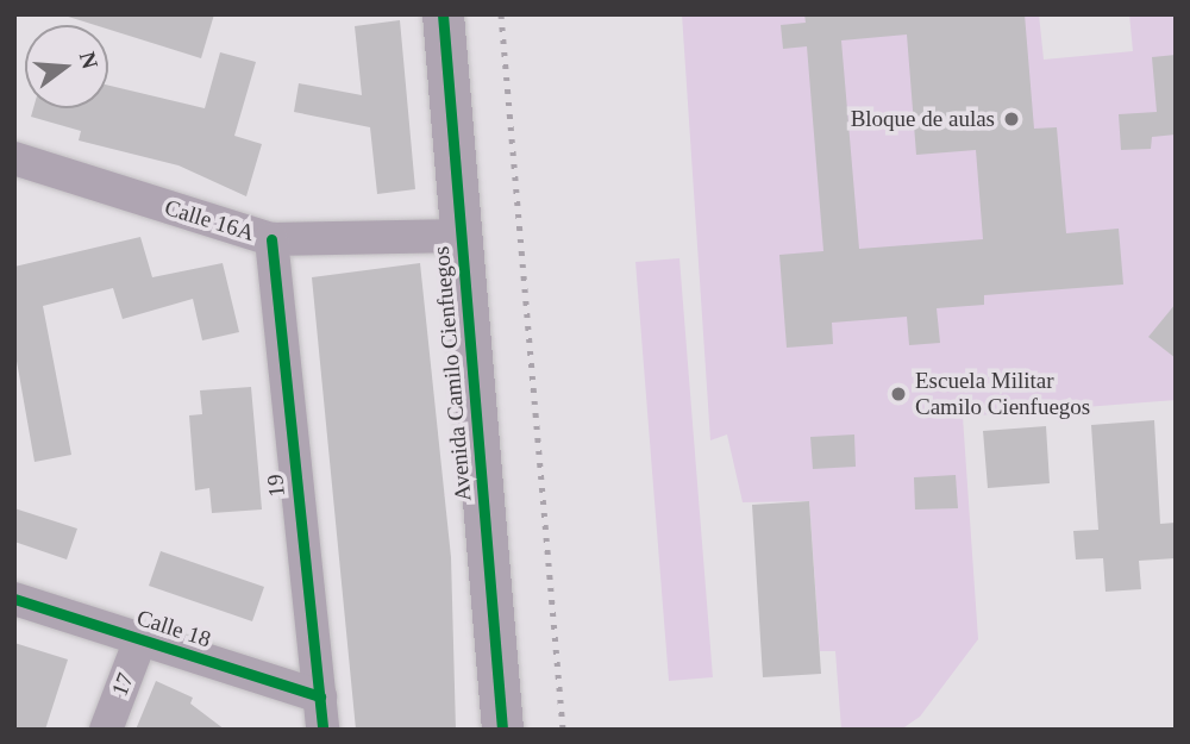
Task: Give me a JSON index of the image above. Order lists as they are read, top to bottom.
{
  "streets": {
    "street": [
      "Calle 16A",
      "Avenida Camilo Cienfuegos",
      "19",
      "Calle 18",
      "17"
    ]
  },
  "crossings": [
    ["Calle 16A", "Avenida Camilo Cienfuegos"],
    ["Calle 16A", "19"],
    ["19", "Calle 18"],
    ["Calle 18", "17"]
  ],
  "places": ["Bloque de aulas", "Escuela Militar Camilo Cienfuegos"],
  "north": "right"
}
